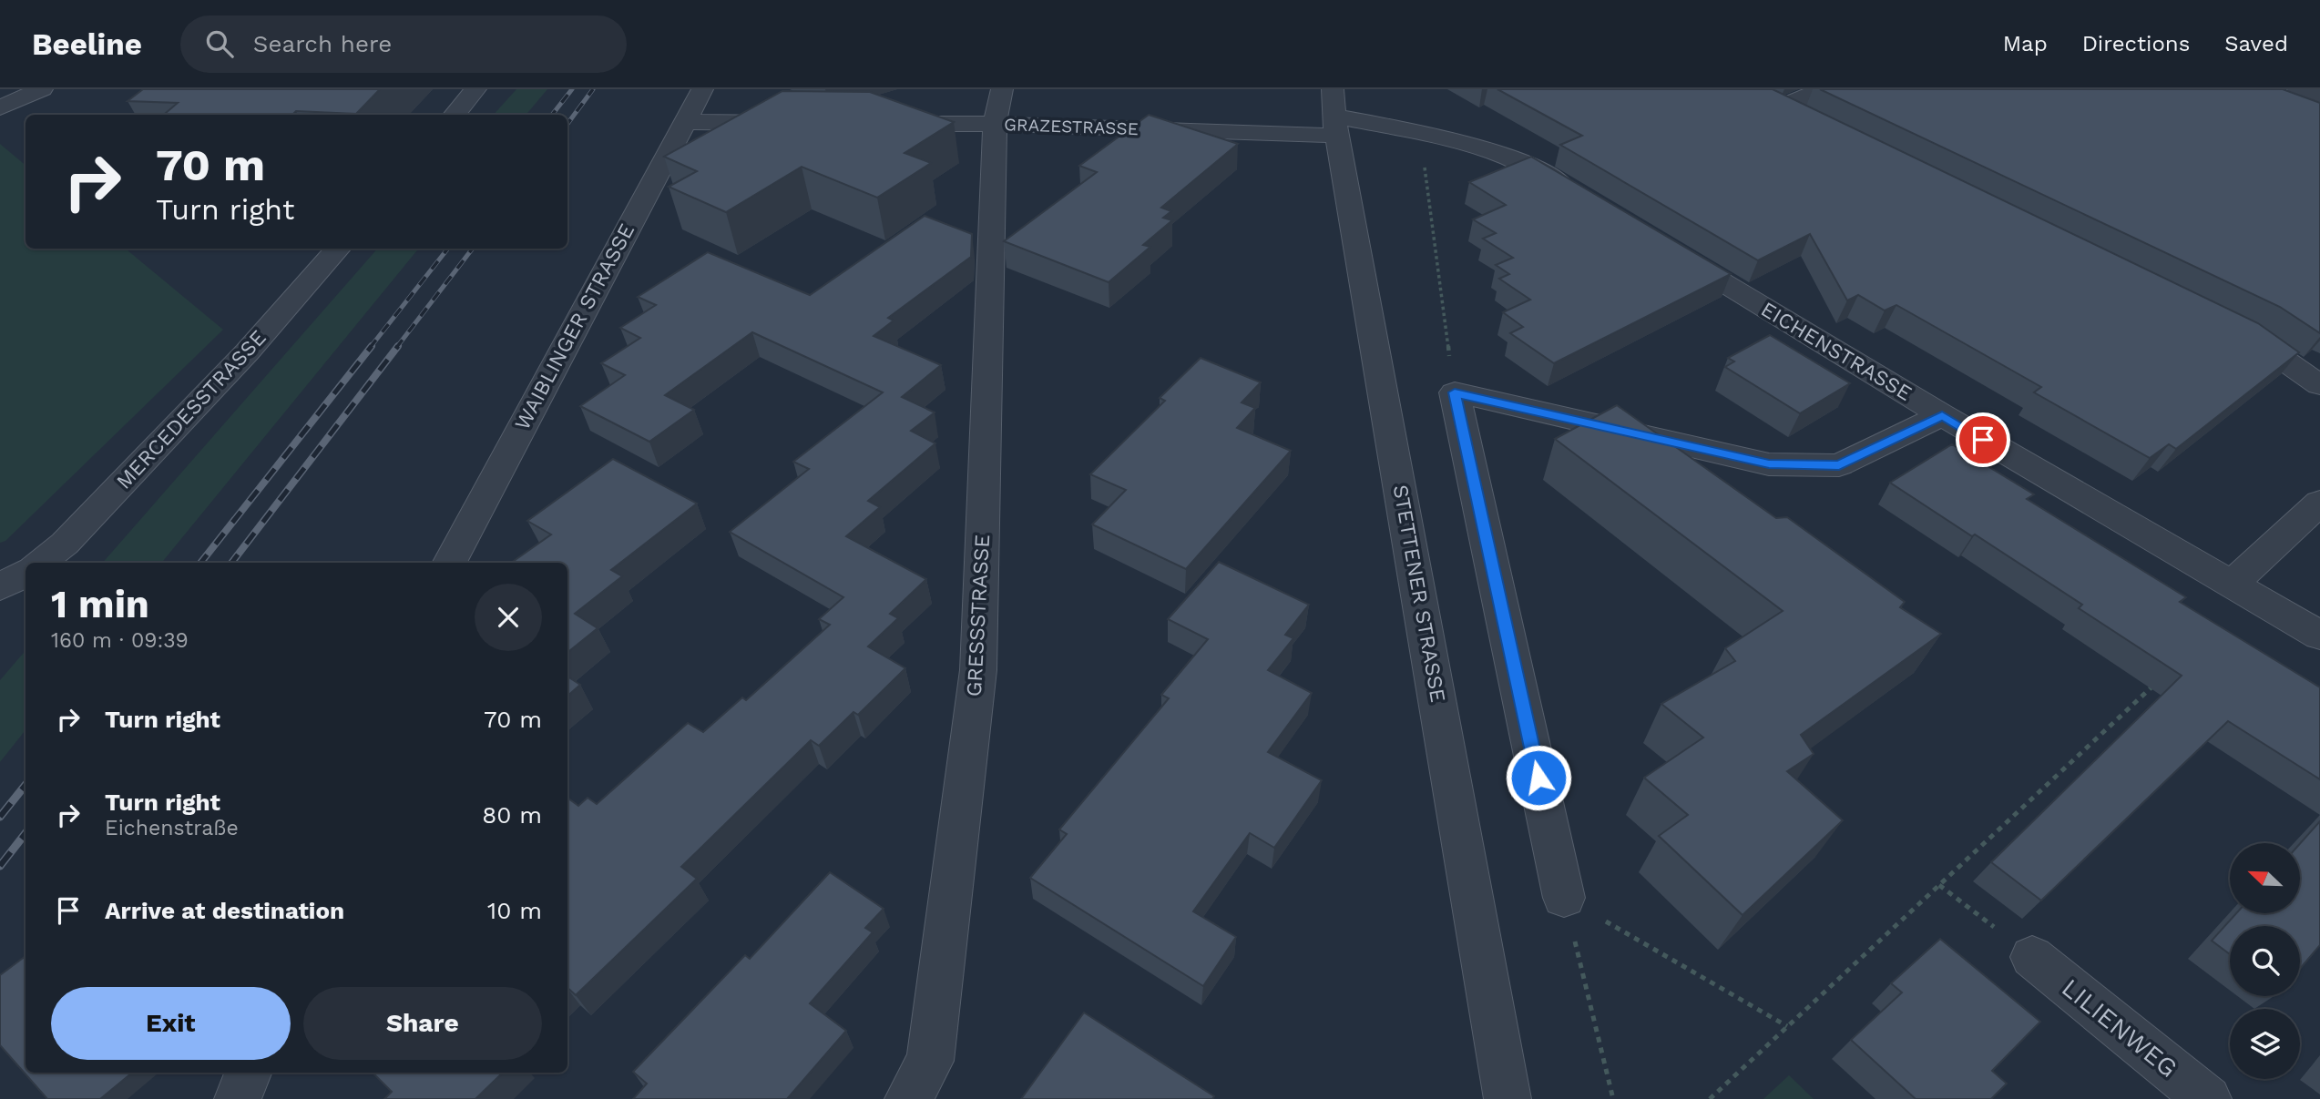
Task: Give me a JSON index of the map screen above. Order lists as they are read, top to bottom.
{
  "streets": {
    "street": [
      "GRAZESTRASSE",
      "WAIBLINGER STRASSE",
      "EICHENSTRASSE",
      "MERCEDESSTRASSE",
      "STETTENER STRASSE",
      "GRESSSTRASSE",
      "LILIENWEG"
    ]
  },
  "crossings": [
    ["GRAZESTRASSE", "STETTENER STRASSE"],
    ["GRAZESTRASSE", "GRESSSTRASSE"]
  ],
  "north": "top left",
  "page": {
    "header": "Beeline",
    "search": "Search here",
    "nav": ["Map", "Directions", "Saved"],
    "turn": ["70 m", "Turn right"],
    "heading": ["1 min", "160 m · 09:39"],
    "list": [
      {
        "name": "Turn right",
        "value": "70 m"
      },
      {
        "name": "Turn right",
        "note": "Eichenstraße",
        "value": "80 m"
      },
      {
        "name": "Arrive at destination",
        "value": "10 m"
      }
    ],
    "buttons": ["Exit", "Share"]
  }
}
